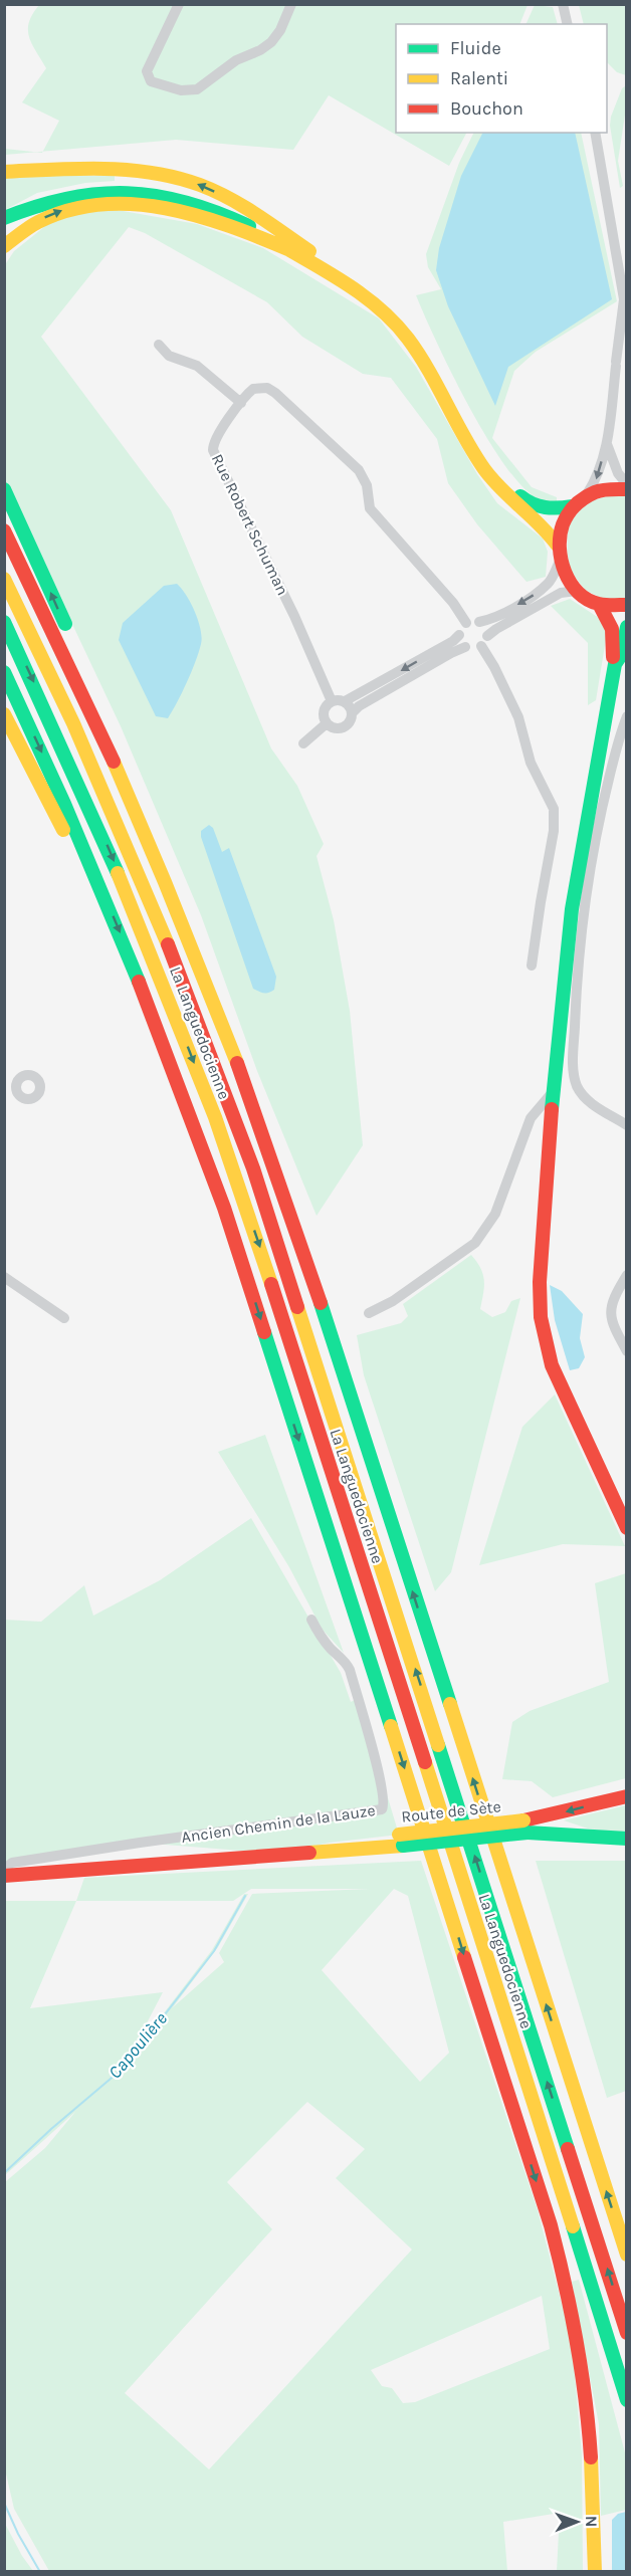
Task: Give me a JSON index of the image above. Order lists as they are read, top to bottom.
{
  "streets": {
    "main road": ["La Languedocienne", "Route de Sète"],
    "street": ["Rue Robert Schuman", "Ancien Chemin de la Lauze"]
  },
  "water": ["Capoulière"],
  "legend": ["Fluide", "Ralenti", "Bouchon"],
  "north": "right"
}
